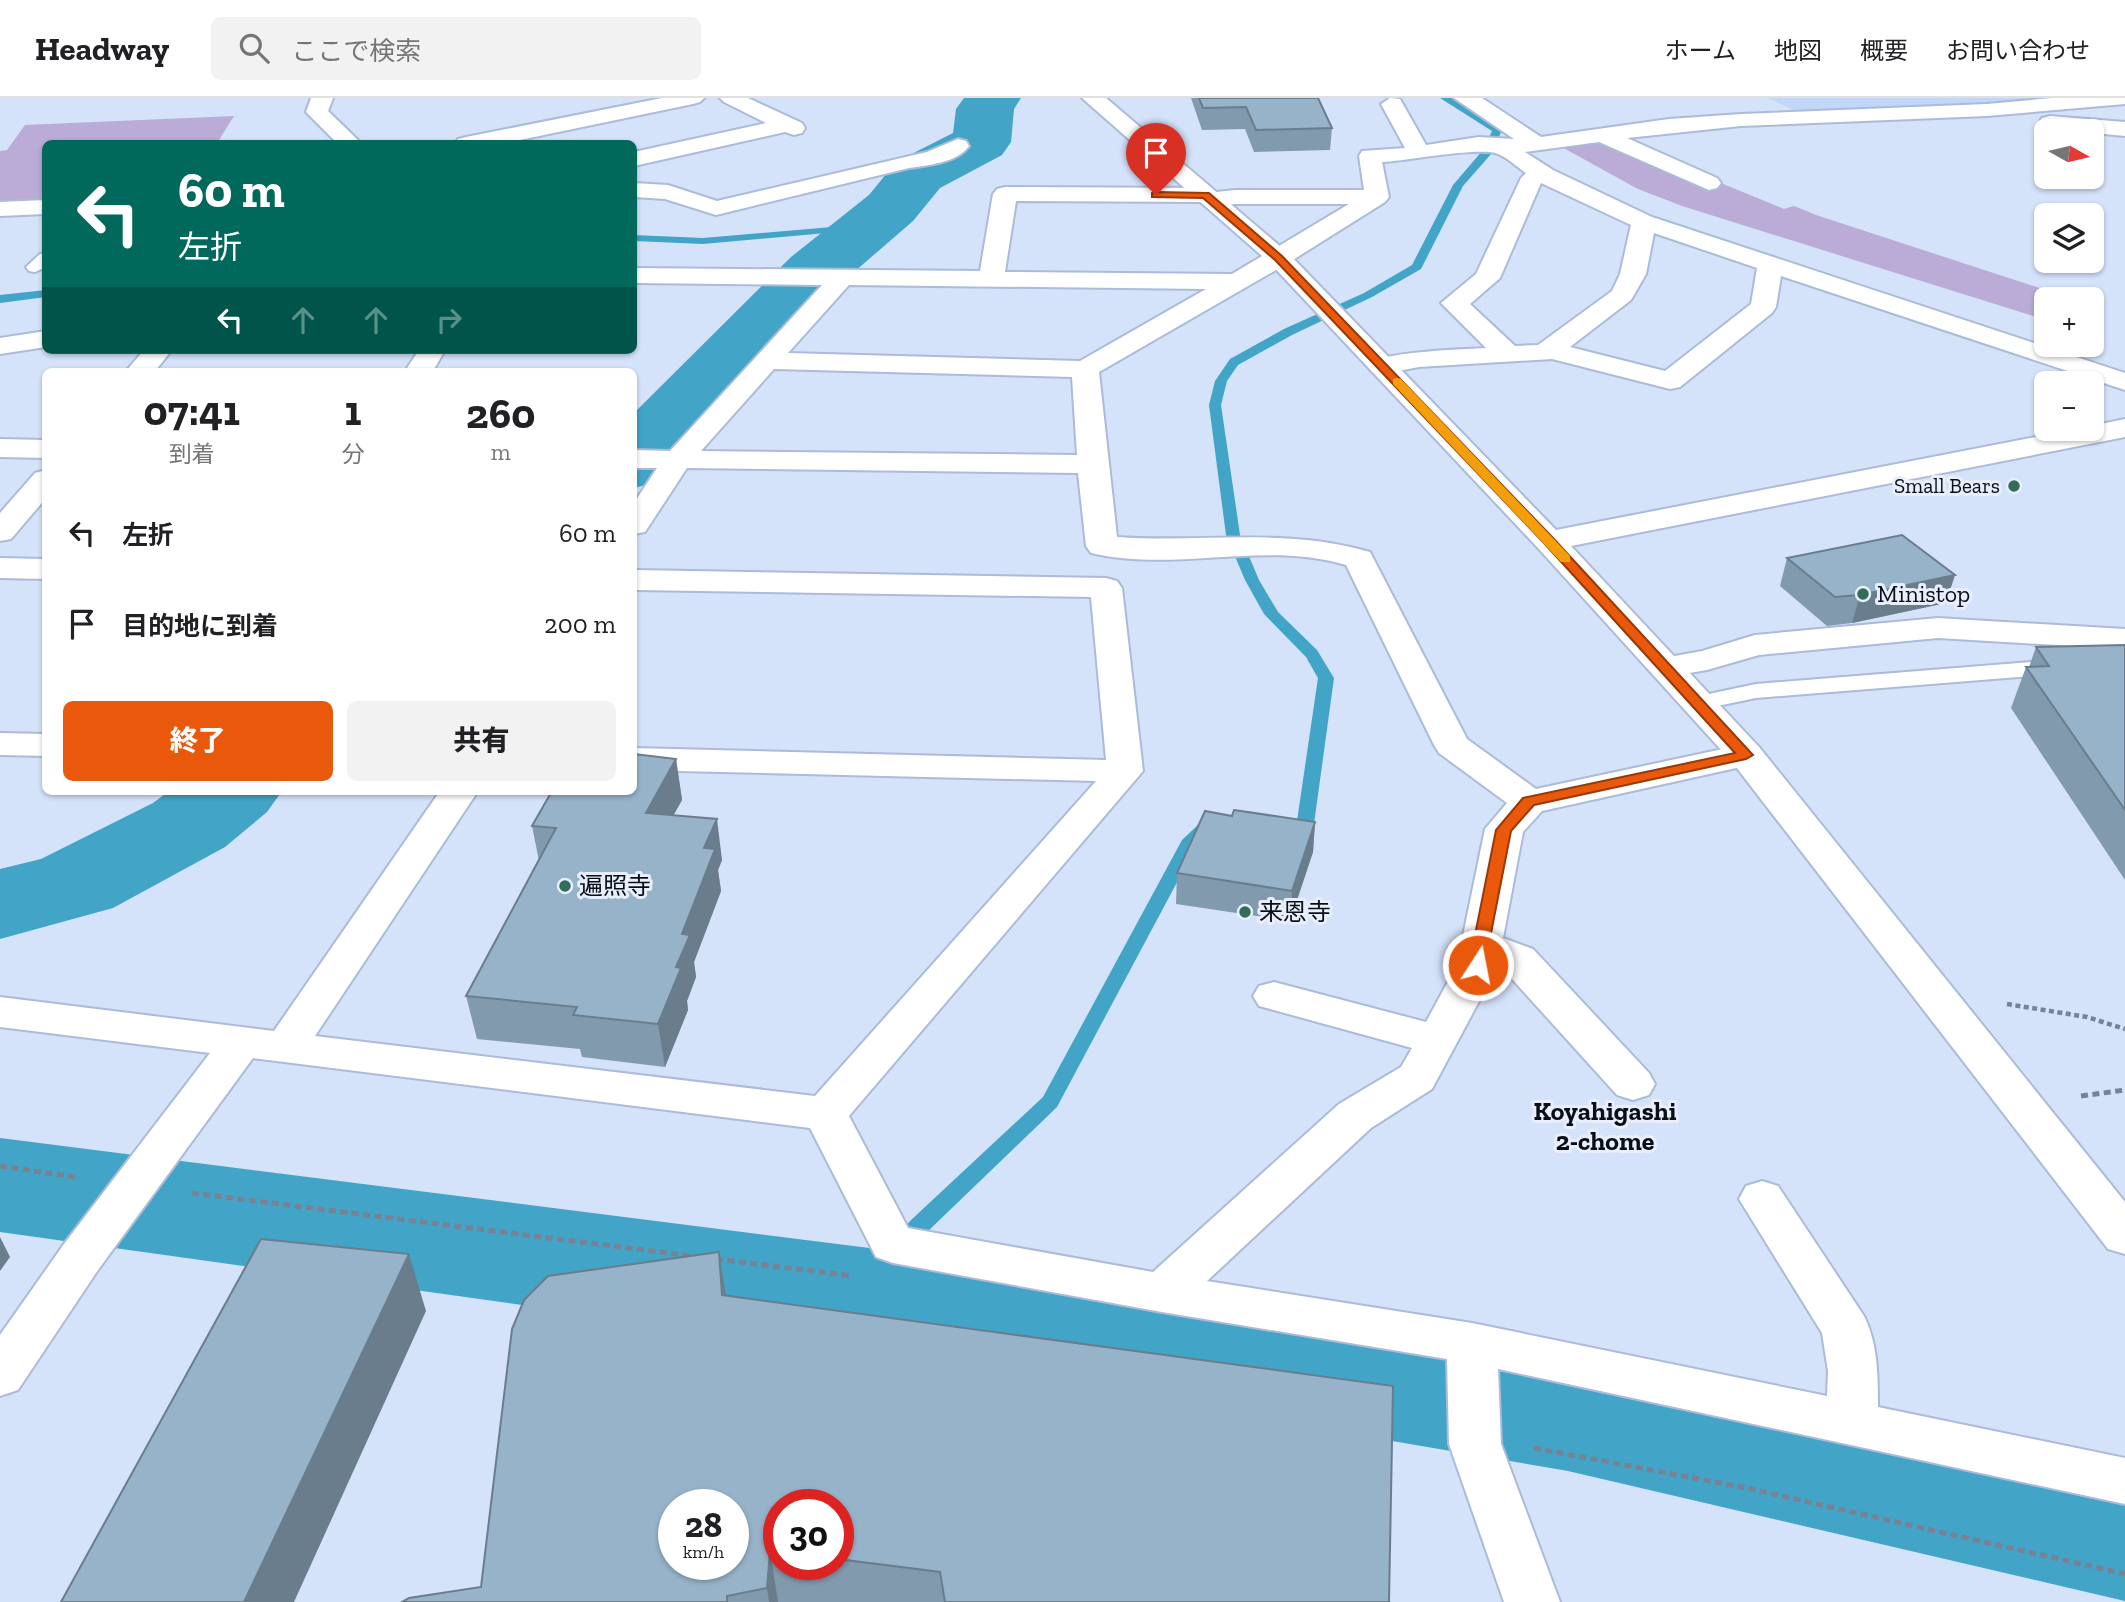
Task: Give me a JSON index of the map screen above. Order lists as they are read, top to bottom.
{
  "districts": ["Koyahigashi 2-chome"],
  "places": [
    "Small Bears",
    "Ministop",
    "遍照寺",
    "来恩寺"
  ],
  "north": "right",
  "page": {
    "header": "Headway",
    "search": "ここで検索",
    "nav": [
      "ホーム",
      "地図",
      "概要",
      "お問い合わせ"
    ],
    "map_buttons": ["+", "−"],
    "turn": ["60 m", "左折"],
    "eta": [
      "07:41",
      "到着",
      "1",
      "分",
      "260",
      "m"
    ],
    "list": [
      {
        "name": "左折",
        "value": "60 m"
      },
      {
        "name": "目的地に到着",
        "value": "200 m"
      }
    ],
    "buttons": ["終了", "共有"],
    "speed": "28 km/h",
    "limit": "30"
  }
}
